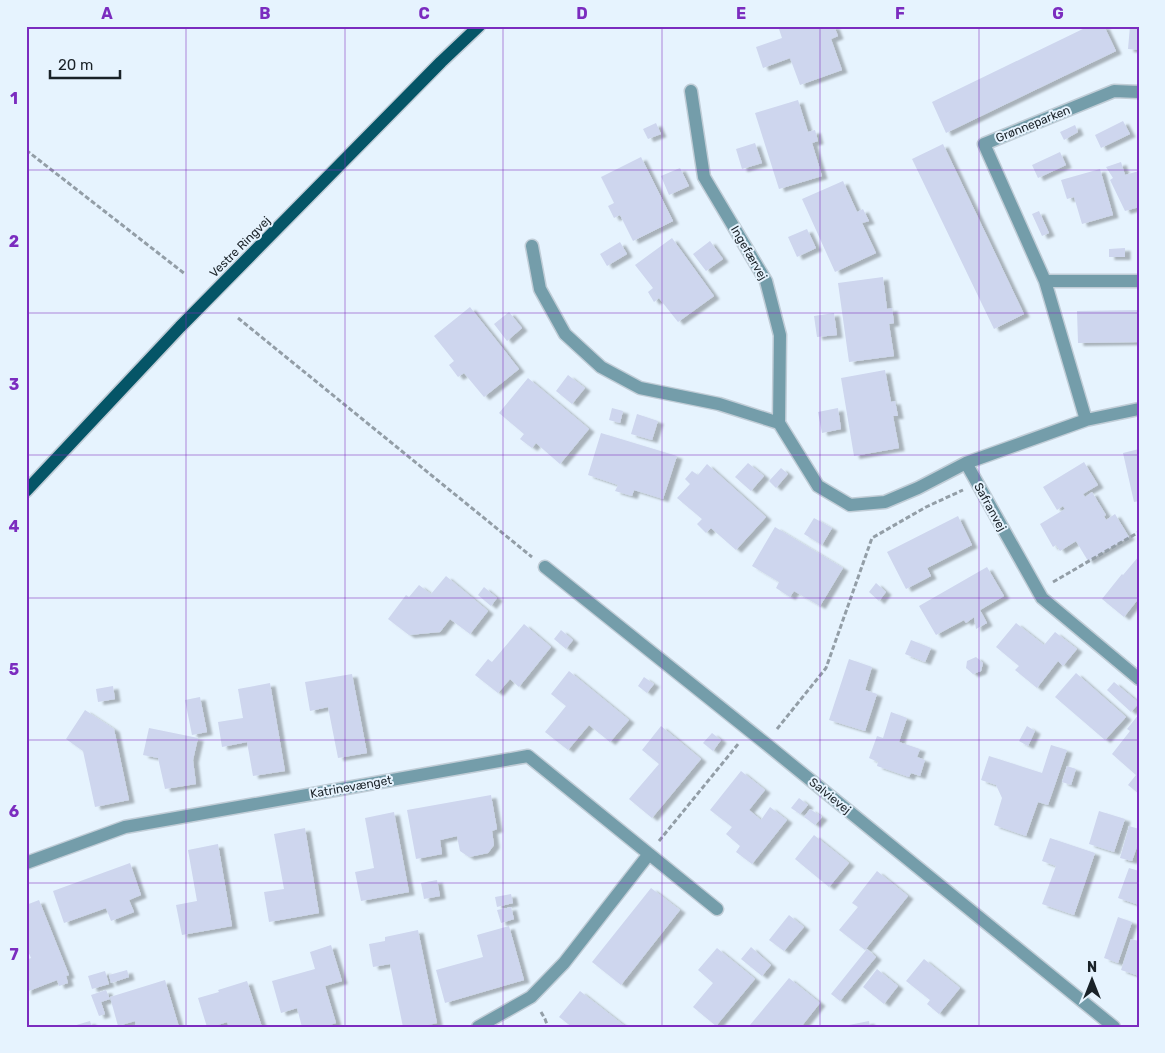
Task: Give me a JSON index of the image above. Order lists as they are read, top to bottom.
{
  "streets": {
    "main road": ["Vestre Ringvej"],
    "street": [
      "Grønneparken",
      "Ingefærvej",
      "Safranvej",
      "Katrinevænget",
      "Salvievej"
    ]
  },
  "scale_bar": "20 m",
  "north": "top",
  "grid": {
    "columns": [
      "A",
      "B",
      "C",
      "D",
      "E",
      "F",
      "G"
    ],
    "rows": [
      "1",
      "2",
      "3",
      "4",
      "5",
      "6",
      "7"
    ]
  }
}
